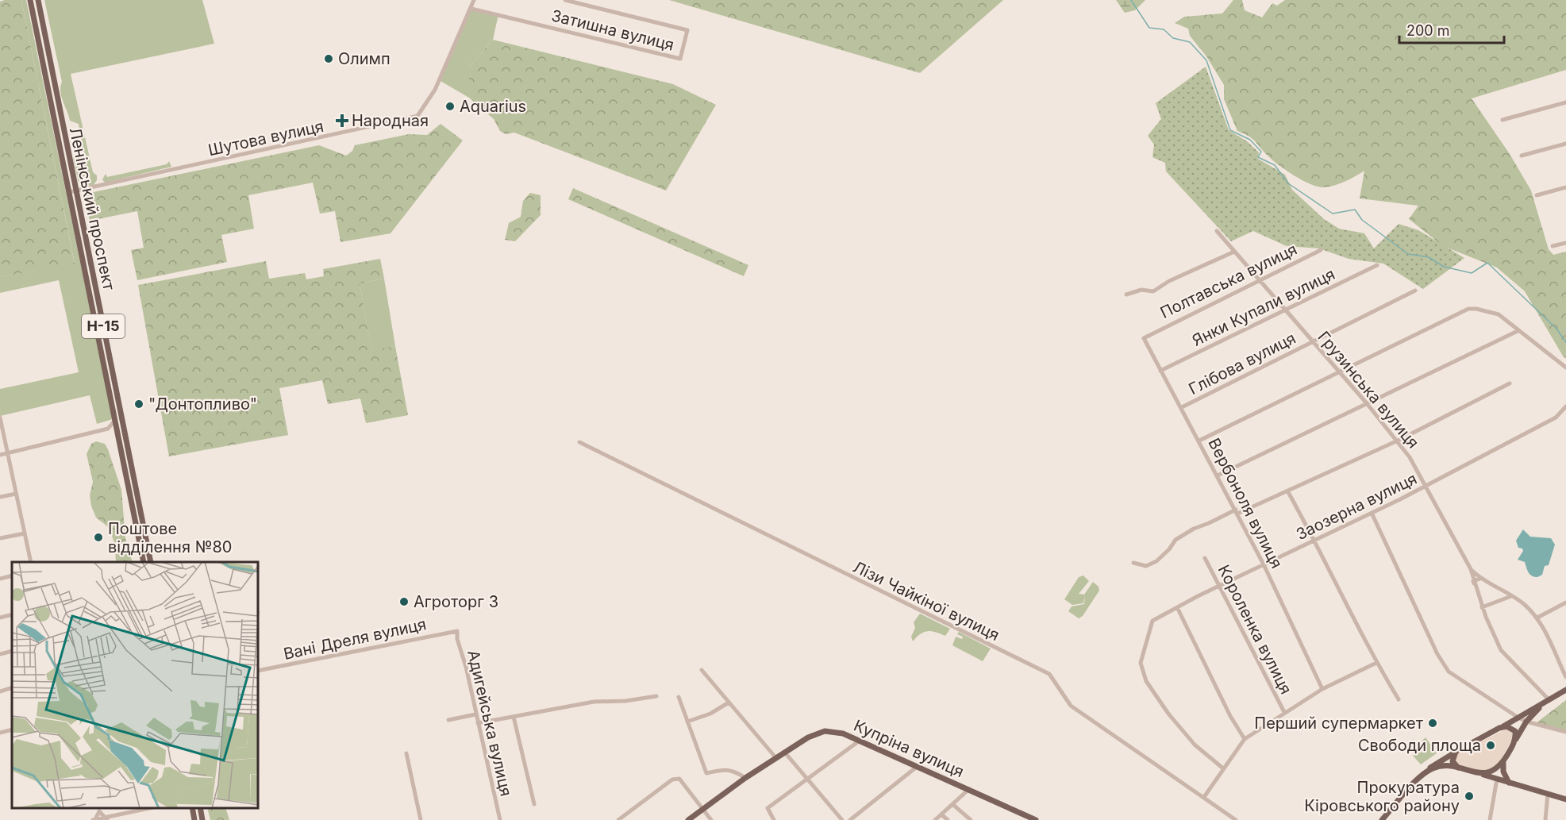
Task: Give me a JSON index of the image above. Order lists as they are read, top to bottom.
{
  "streets": {
    "main road": ["Ленінський проспект", "Н-15", "Купріна вулиця"],
    "street": [
      "Затишна вулиця",
      "Шутова вулиця",
      "Полтавська вулиця",
      "Янки Купали вулиця",
      "Глібова вулиця",
      "Грузинська вулиця",
      "Вербоноля вулиця",
      "Заозерна вулиця",
      "Лізи Чайкіної вулиця",
      "Короленка вулиця",
      "Вані Дреля вулиця",
      "Адигейська вулиця"
    ]
  },
  "crossings": [
    ["Затишна вулиця", "Шутова вулиця"],
    ["Шутова вулиця", "Ленінський проспект"],
    ["Полтавська вулиця", "Грузинська вулиця"],
    ["Полтавська вулиця", "Вербоноля вулиця"],
    ["Янки Купали вулиця", "Грузинська вулиця"],
    ["Янки Купали вулиця", "Вербоноля вулиця"],
    ["Глібова вулиця", "Грузинська вулиця"],
    ["Глібова вулиця", "Вербоноля вулиця"],
    ["Грузинська вулиця", "Заозерна вулиця"],
    ["Вербоноля вулиця", "Заозерна вулиця"],
    ["Заозерна вулиця", "Короленка вулиця"],
    ["Вані Дреля вулиця", "Адигейська вулиця"]
  ],
  "places": {
    "other": [
      "Олимп",
      "Aquarius",
      "\"Донтопливо\"",
      "Поштове відділення №80",
      "Агроторг 3",
      "Перший супермаркет",
      "Свободи площа",
      "Прокуратура Кіровського району"
    ],
    "health": ["Народная"]
  },
  "scale_bar": "200 m"
}
